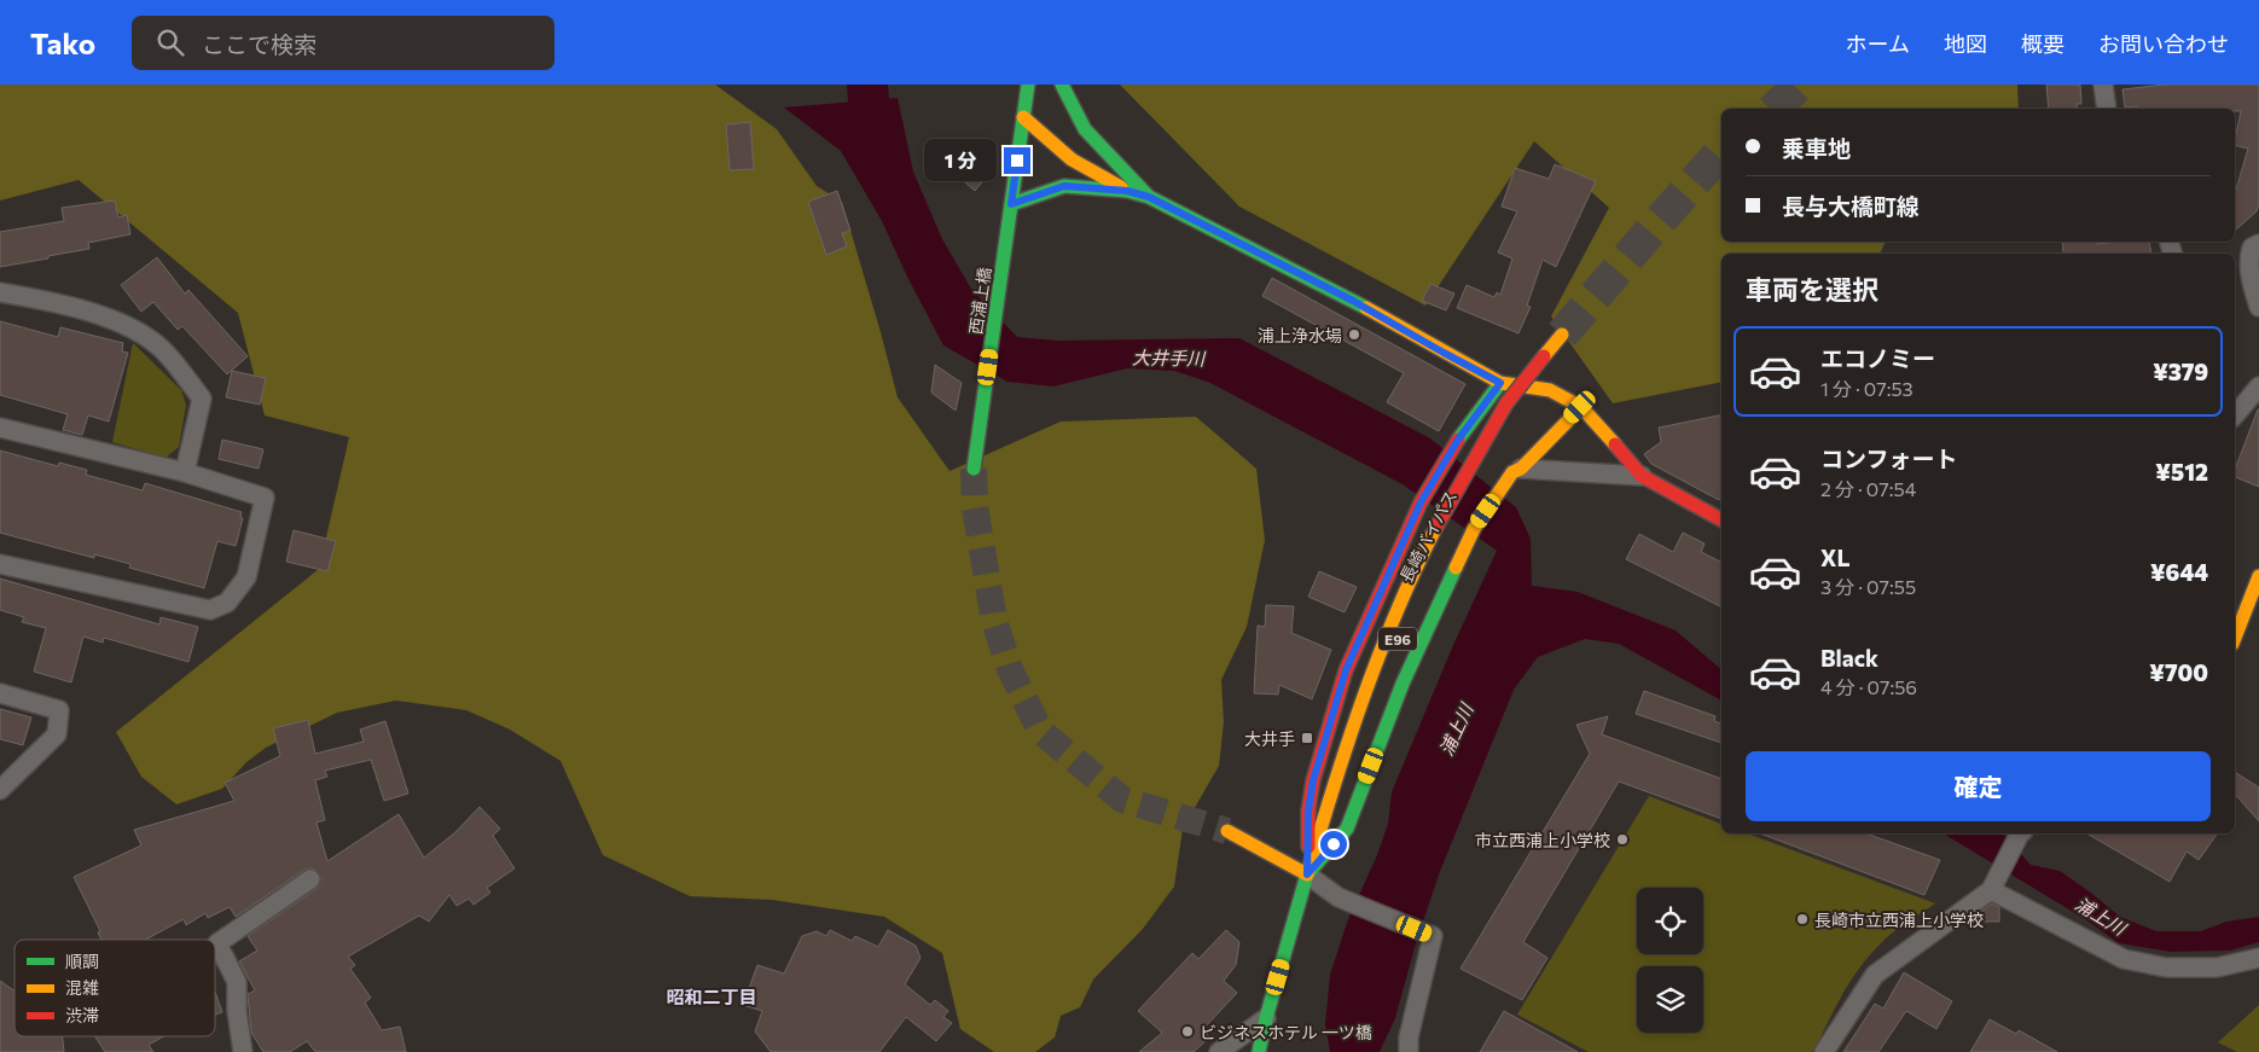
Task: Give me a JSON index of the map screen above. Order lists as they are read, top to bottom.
{
  "streets": {
    "main road": ["西浦上橋", "長崎バイパス", "E96"]
  },
  "crossings": [
    ["長崎バイパス", "E96"]
  ],
  "districts": ["昭和二丁目"],
  "water": ["大井手川", "浦上川"],
  "places": {
    "other": [
      "浦上浄水場",
      "市立西浦上小学校",
      "長崎市立西浦上小学校",
      "ビジネスホテル 一ツ橋"
    ],
    "transit": ["大井手"]
  },
  "legend": ["順調", "混雑", "渋滞"],
  "page": {
    "header": "Tako",
    "search": "ここで検索",
    "nav": [
      "ホーム",
      "地図",
      "概要",
      "お問い合わせ"
    ],
    "banner": ["乗車地", "長与大橋町線"],
    "bubble": "1 分",
    "heading": "車両を選択",
    "list": [
      {
        "name": "エコノミー",
        "note": "1 分 · 07:53",
        "value": "¥379"
      },
      {
        "name": "コンフォート",
        "note": "2 分 · 07:54",
        "value": "¥512"
      },
      {
        "name": "XL",
        "note": "3 分 · 07:55",
        "value": "¥644"
      },
      {
        "name": "Black",
        "note": "4 分 · 07:56",
        "value": "¥700"
      }
    ],
    "buttons": "確定"
  }
}
